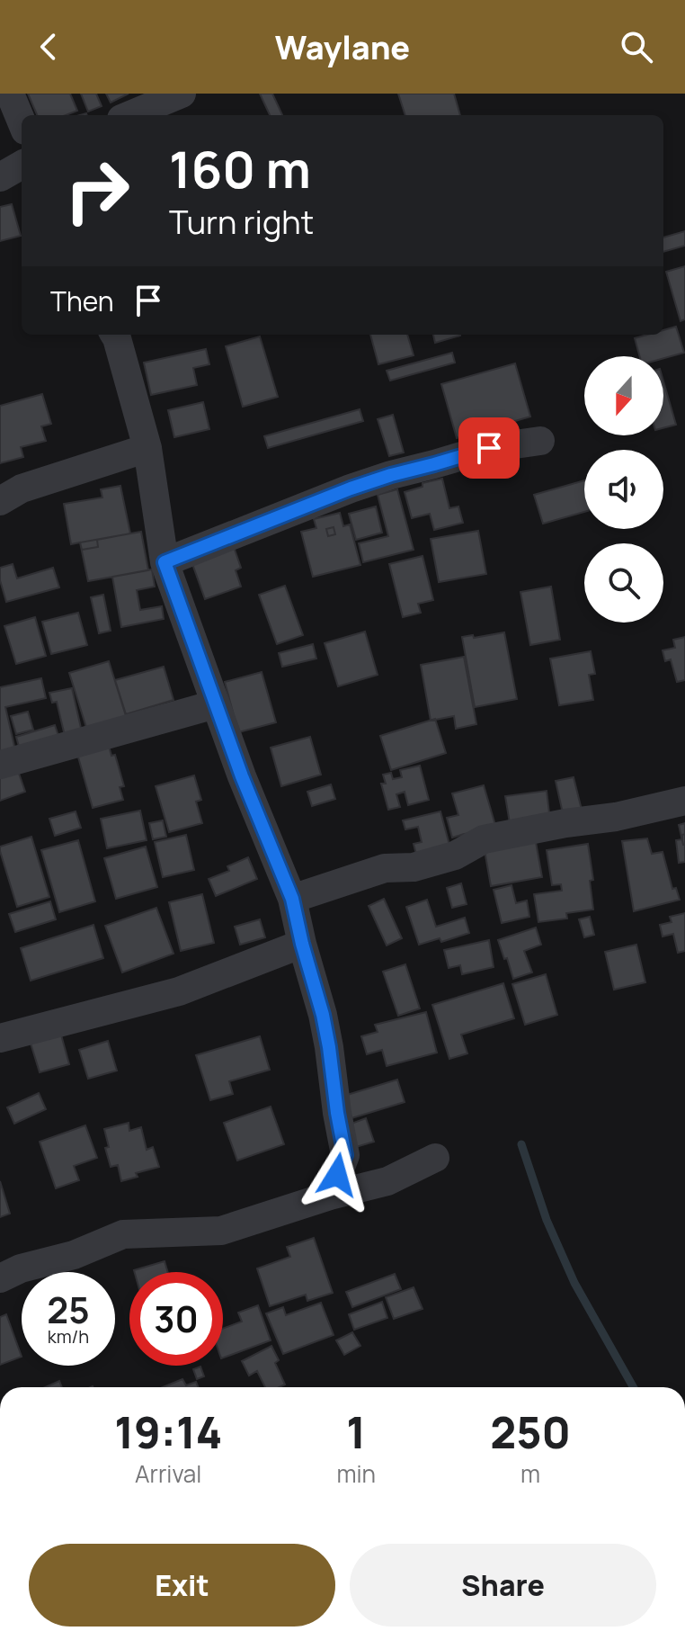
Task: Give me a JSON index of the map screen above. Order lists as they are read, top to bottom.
{
  "north": "bottom",
  "page": {
    "header": "Waylane",
    "turn": ["160 m", "Turn right"],
    "then": "Then",
    "speed": "25 km/h",
    "limit": "30",
    "eta": [
      "19:14",
      "Arrival",
      "1",
      "min",
      "250",
      "m"
    ],
    "buttons": ["Exit", "Share"]
  }
}
